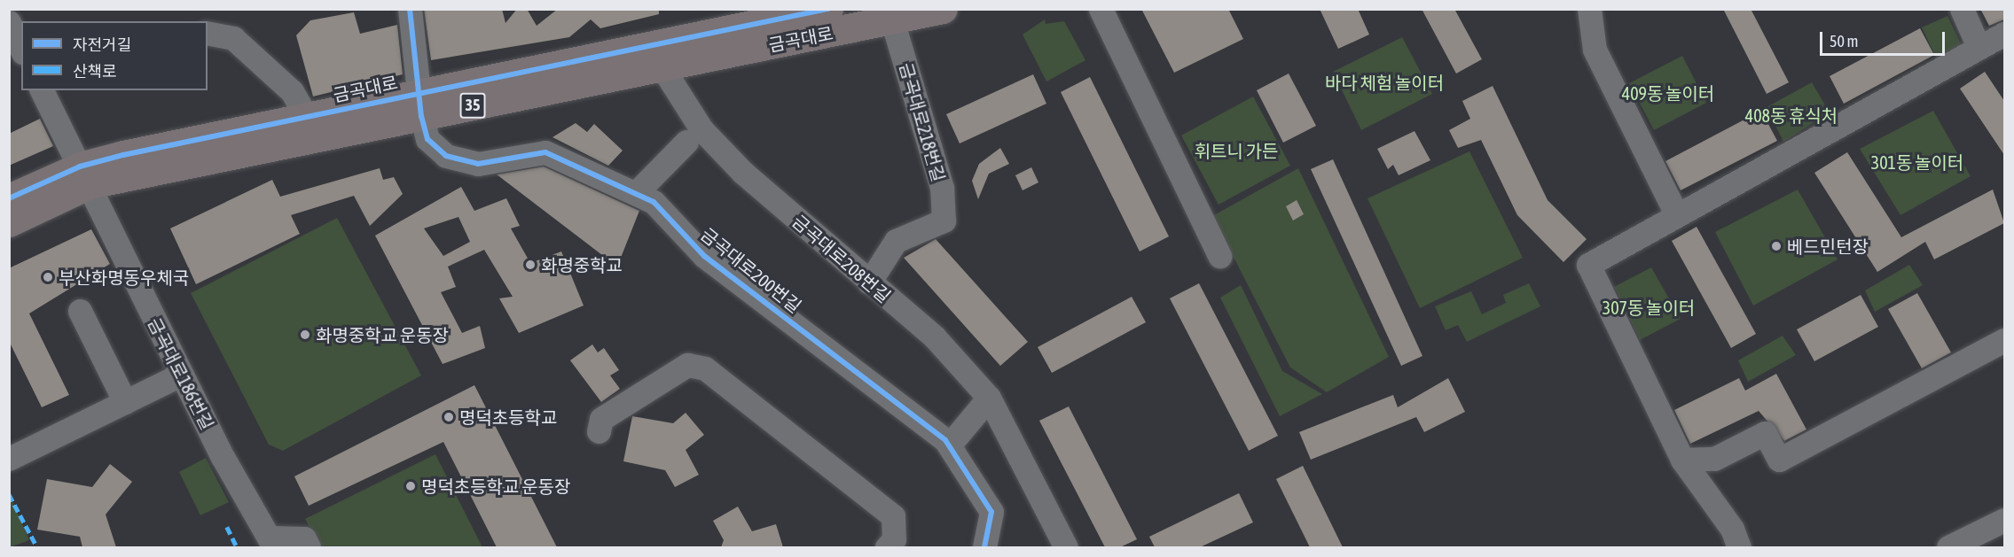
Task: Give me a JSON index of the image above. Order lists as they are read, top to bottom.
{
  "streets": {
    "main road": ["금곡대로", "35"],
    "street": [
      "금곡대로218번길",
      "금곡대로208번길",
      "금곡대로200번길",
      "금곡대로186번길"
    ]
  },
  "crossings": [
    ["금곡대로", "금곡대로218번길"],
    ["금곡대로", "금곡대로208번길"],
    ["금곡대로", "금곡대로200번길"],
    ["금곡대로", "금곡대로186번길"],
    ["금곡대로218번길", "금곡대로208번길"]
  ],
  "parks": [
    "바다 체험 놀이터",
    "409동 놀이터",
    "408동 휴식처",
    "휘트니 가든",
    "301동 놀이터",
    "307동 놀이터"
  ],
  "places": [
    "베드민턴장",
    "화명중학교",
    "부산화명동우체국",
    "화명중학교 운동장",
    "명덕초등학교",
    "명덕초등학교 운동장"
  ],
  "legend": ["자전거길", "산책로"],
  "scale_bar": "50 m"
}
